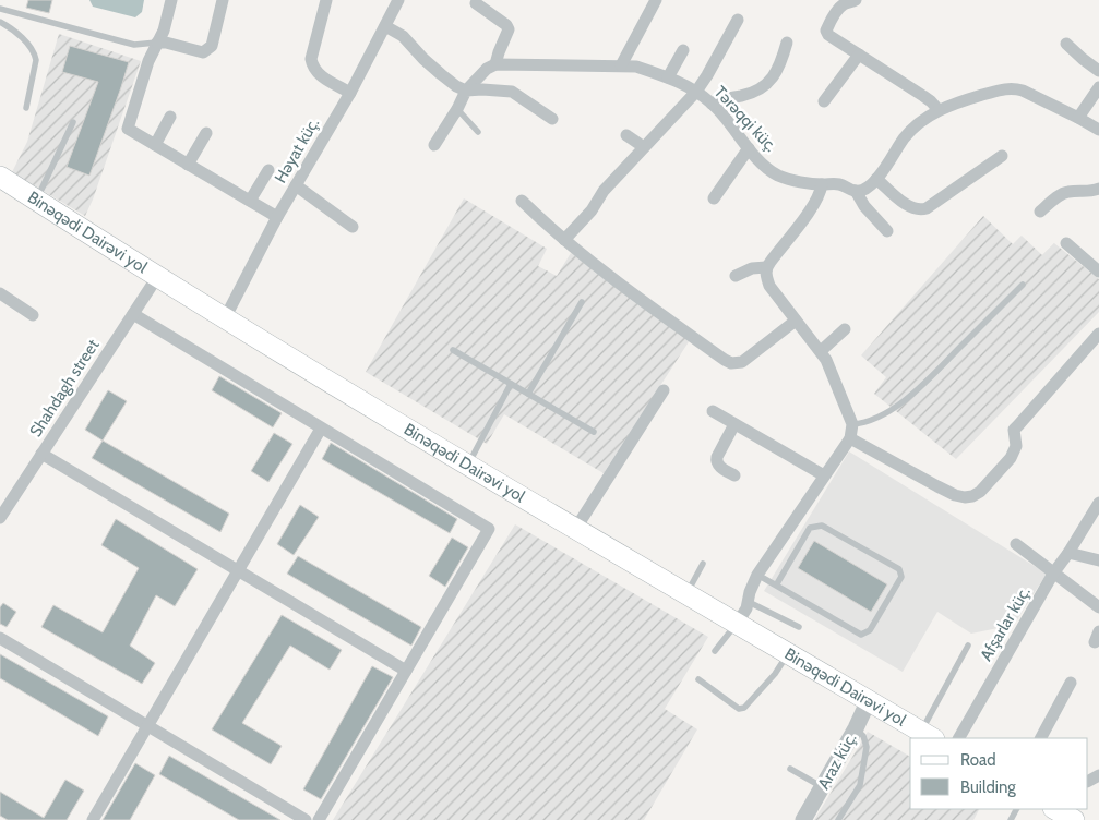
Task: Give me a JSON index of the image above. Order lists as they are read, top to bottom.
{
  "streets": {
    "main road": ["Binəqədi Dairəvi yol"],
    "street": [
      "Tərəqqi küç.",
      "Həyat küç.",
      "Shahdagh street",
      "Afşarlar küç.",
      "Araz küç."
    ]
  },
  "crossings": [
    ["Həyat küç.", "Binəqədi Dairəvi yol"],
    ["Binəqədi Dairəvi yol", "Shahdagh street"],
    ["Binəqədi Dairəvi yol", "Araz küç."]
  ],
  "legend": ["Road", "Building"]
}
